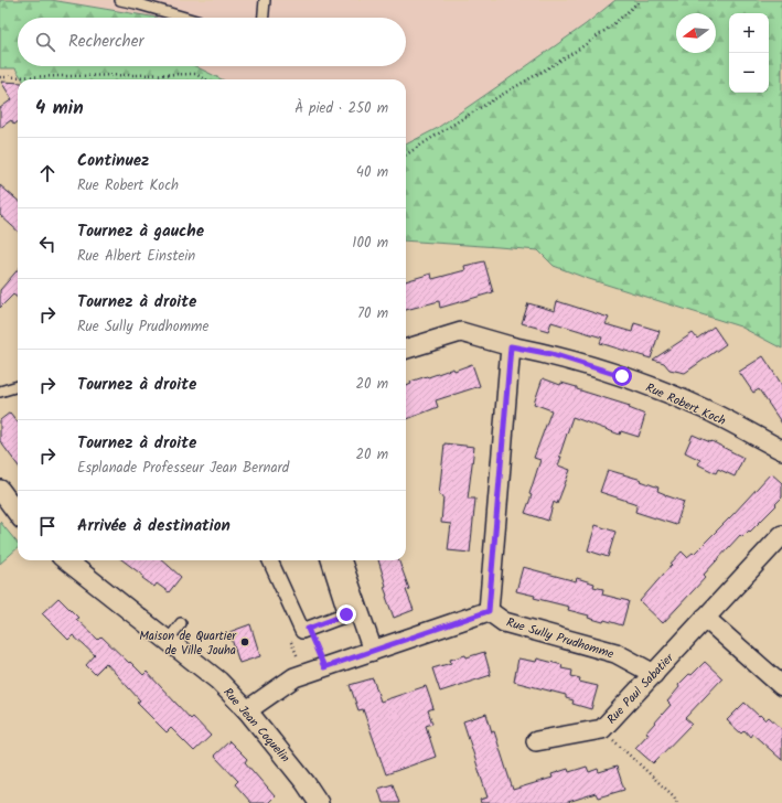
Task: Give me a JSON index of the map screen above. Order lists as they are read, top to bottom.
{
  "streets": {
    "street": [
      "Rue Robert Koch",
      "Rue Sully Prudhomme",
      "Rue Paul Sabatier",
      "Rue Jean Coquelin"
    ]
  },
  "crossings": [
    ["Rue Sully Prudhomme", "Rue Paul Sabatier"]
  ],
  "places": ["Maison de Quartier de Ville Jouha"],
  "north": "left",
  "page": {
    "map_buttons": ["+", "−"],
    "search": "Rechercher",
    "heading": ["4 min", "À pied · 250 m"],
    "list": [
      ["Continuez", "Rue Robert Koch", "40 m"],
      ["Tournez à gauche", "Rue Albert Einstein", "100 m"],
      ["Tournez à droite", "Rue Sully Prudhomme", "70 m"],
      ["Tournez à droite", "20 m"],
      ["Tournez à droite", "Esplanade Professeur Jean Bernard", "20 m"],
      "Arrivée à destination"
    ]
  }
}
